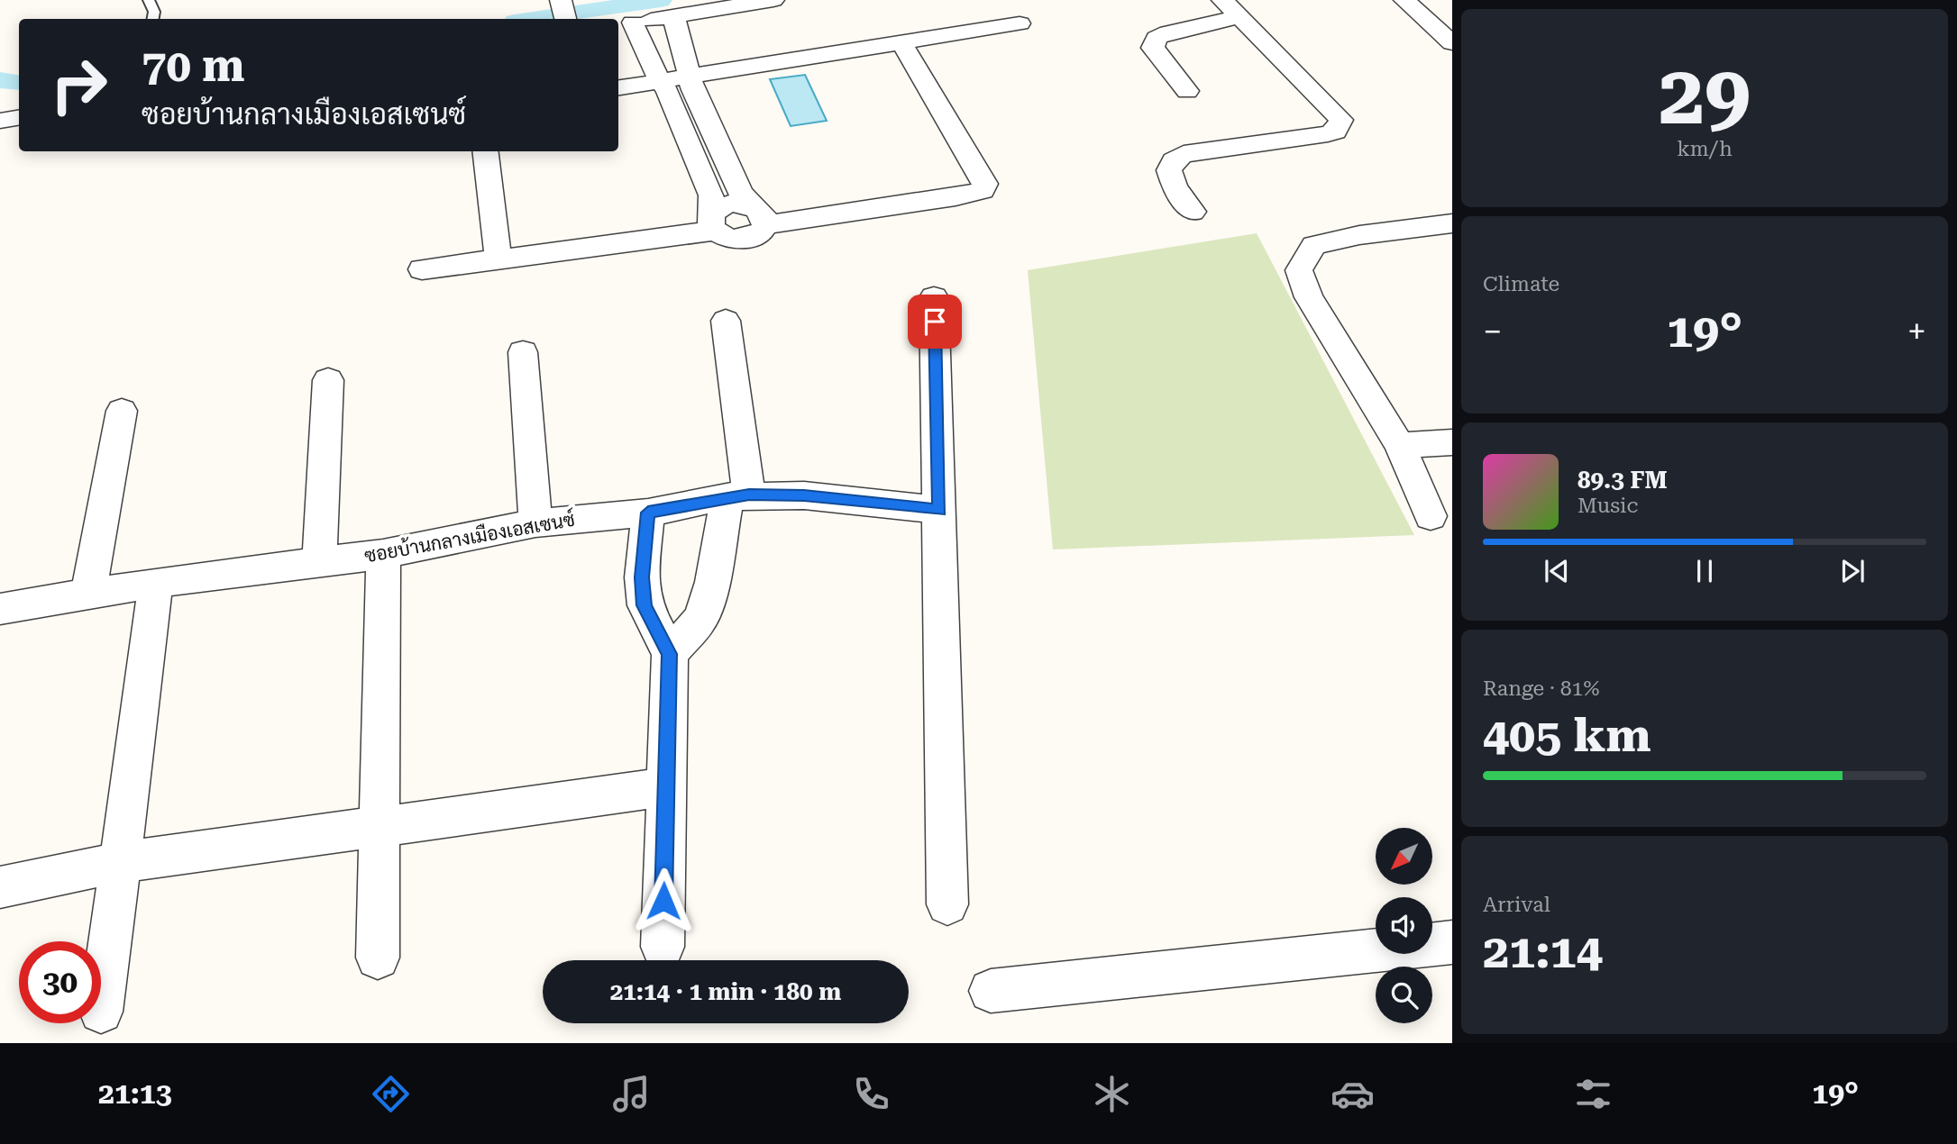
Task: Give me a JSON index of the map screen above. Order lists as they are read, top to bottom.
{
  "streets": {
    "street": ["ซอยบ้านกลางเมืองเอสเซนซ์"]
  },
  "north": "bottom left",
  "page": {
    "tile": [
      ["29", "km/h"],
      "Climate",
      ["Range · 81%", "405 km"],
      ["Arrival", "21:14"]
    ],
    "turn": ["70 m", "ซอยบ้านกลางเมืองเอสเซนซ์"],
    "heat": ["−", "19°", "+"],
    "song": ["89.3 FM", "Music"],
    "limit": "30",
    "trip": "21:14 · 1 min · 180 m",
    "tabs": ["21:13", "19°"]
  }
}
